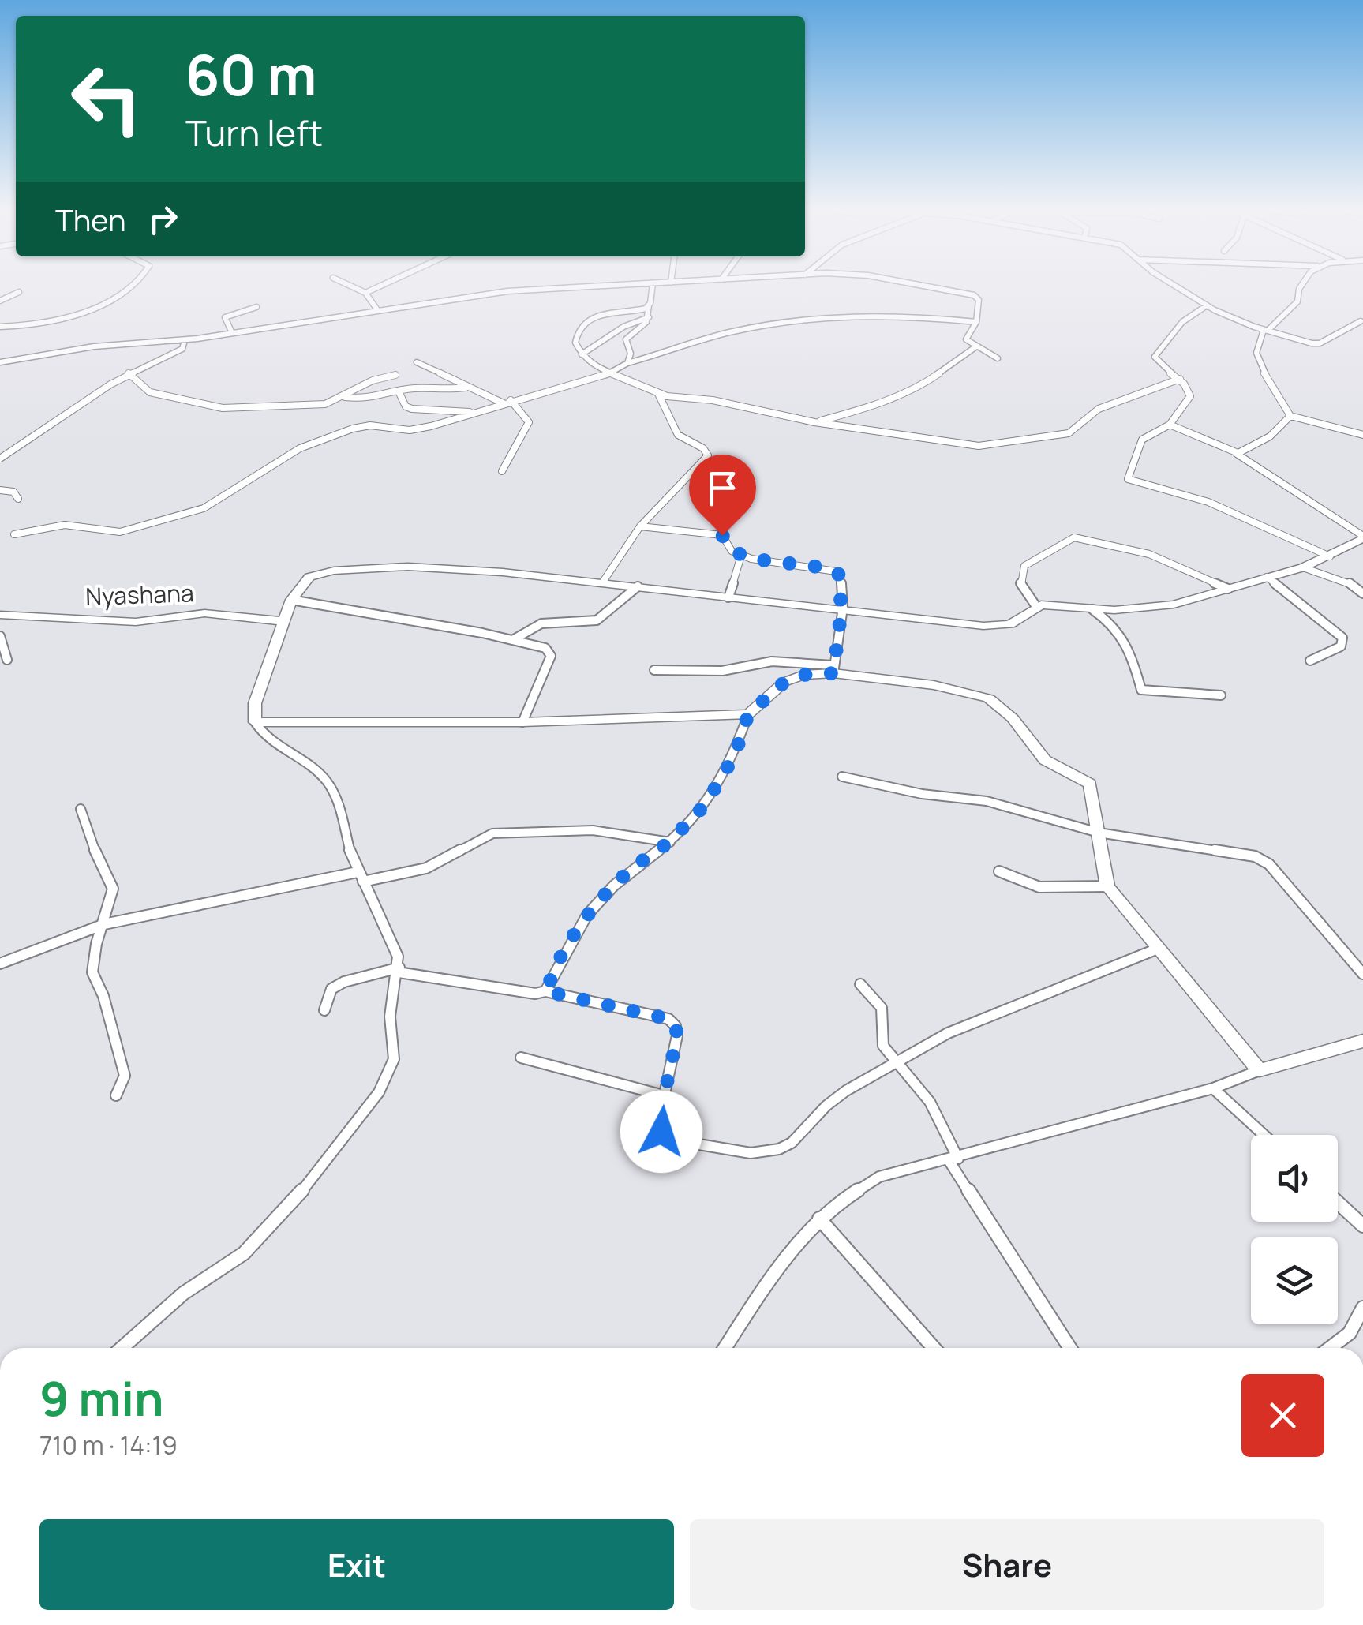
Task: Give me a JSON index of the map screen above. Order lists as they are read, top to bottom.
{
  "streets": {
    "street": ["Nyashana"]
  },
  "page": {
    "turn": ["60 m", "Turn left"],
    "then": "Then",
    "heading": ["9 min", "710 m · 14:19"],
    "buttons": ["Exit", "Share"]
  }
}
